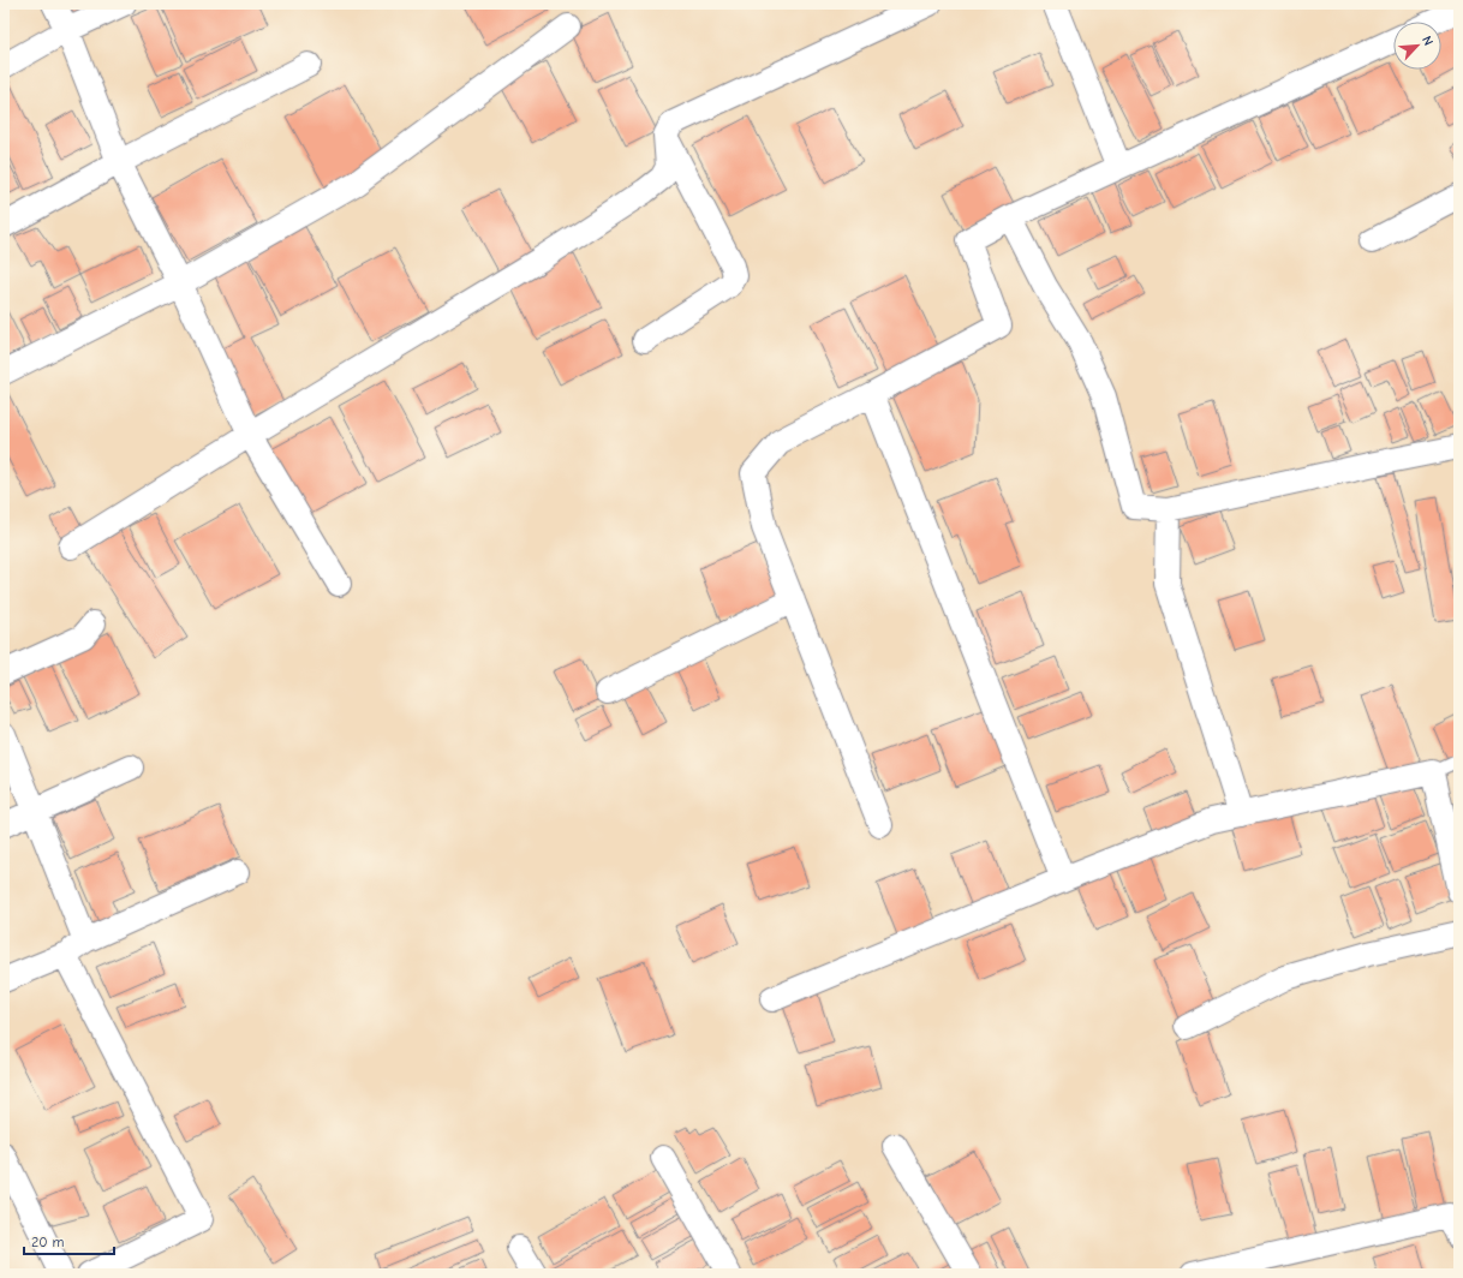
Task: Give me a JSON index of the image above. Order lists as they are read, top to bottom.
{
  "scale_bar": "20 m",
  "north": "top right"
}
